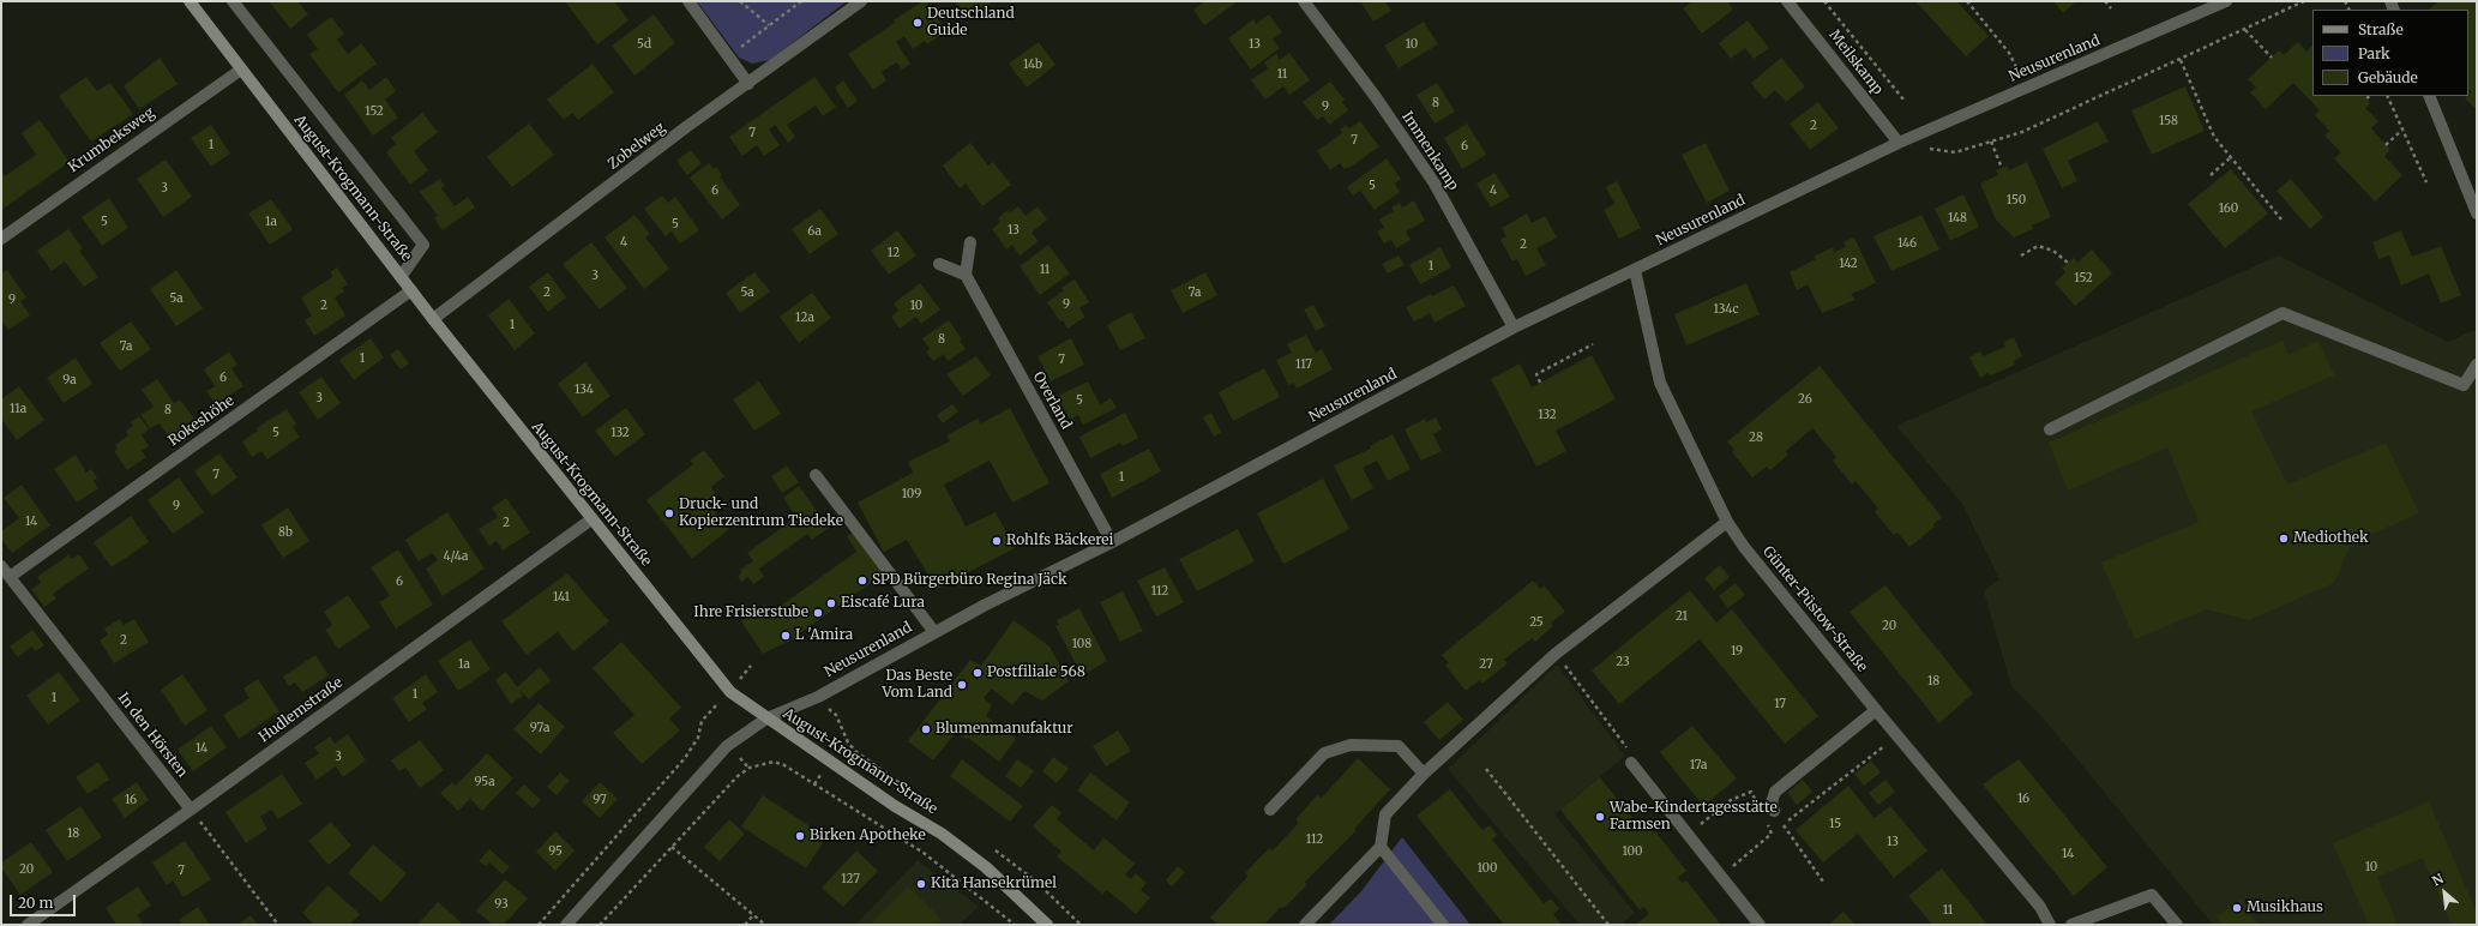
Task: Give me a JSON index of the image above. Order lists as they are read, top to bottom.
{
  "streets": {
    "main road": ["August-Krogmann-Straße"],
    "street": [
      "Neusurenland",
      "Meilskamp",
      "Krumbeksweg",
      "Zobelweg",
      "Immenkamp",
      "Overland",
      "Rokeshöhe",
      "Günter-Püstow-Straße",
      "Hudlemstraße",
      "In den Hörsten"
    ]
  },
  "crossings": [
    ["Neusurenland", "Meilskamp"],
    ["Neusurenland", "Immenkamp"],
    ["Neusurenland", "August-Krogmann-Straße"],
    ["Neusurenland", "Overland"],
    ["Neusurenland", "Günter-Püstow-Straße"],
    ["Krumbeksweg", "August-Krogmann-Straße"],
    ["Zobelweg", "August-Krogmann-Straße"],
    ["August-Krogmann-Straße", "Rokeshöhe"],
    ["August-Krogmann-Straße", "Hudlemstraße"],
    ["Rokeshöhe", "In den Hörsten"],
    ["Hudlemstraße", "In den Hörsten"]
  ],
  "places": [
    "Deutschland Guide",
    "Druck- und Kopierzentrum Tiedeke",
    "Mediothek",
    "Rohlfs Bäckerei",
    "SPD Bürgerbüro Regina Jäck",
    "Eiscafé Lura",
    "Ihre Frisierstube",
    "L 'Amira",
    "Postfiliale 568",
    "Das Beste Vom Land",
    "Blumenmanufaktur",
    "Wabe-Kindertagesstätte Farmsen",
    "Birken Apotheke",
    "Kita Hansekrümel",
    "Musikhaus"
  ],
  "house_numbers": [
    "5d",
    "13",
    "10",
    "14b",
    "11",
    "8",
    "9",
    "152",
    "158",
    "2",
    "7",
    "7",
    "1",
    "6",
    "5",
    "3",
    "6",
    "4",
    "150",
    "160",
    "148",
    "5",
    "1a",
    "5",
    "13",
    "6a",
    "4",
    "146",
    "2",
    "12",
    "142",
    "1",
    "11",
    "3",
    "152",
    "2",
    "5a",
    "7a",
    "5a",
    "9",
    "9",
    "2",
    "10",
    "134c",
    "12a",
    "1",
    "8",
    "7a",
    "1",
    "7",
    "117",
    "6",
    "9a",
    "134",
    "3",
    "26",
    "5",
    "11a",
    "8",
    "132",
    "5",
    "132",
    "28",
    "7",
    "1",
    "109",
    "9",
    "14",
    "2",
    "8b",
    "4/4a",
    "6",
    "112",
    "141",
    "21",
    "25",
    "20",
    "2",
    "108",
    "19",
    "23",
    "1a",
    "27",
    "18",
    "1",
    "1",
    "17",
    "97a",
    "14",
    "3",
    "17a",
    "95a",
    "16",
    "16",
    "97",
    "15",
    "18",
    "112",
    "13",
    "95",
    "100",
    "14",
    "10",
    "100",
    "20",
    "7",
    "127",
    "93",
    "11"
  ],
  "legend": ["Straße", "Park", "Gebäude"],
  "scale_bar": "20 m",
  "north": "top left"
}
